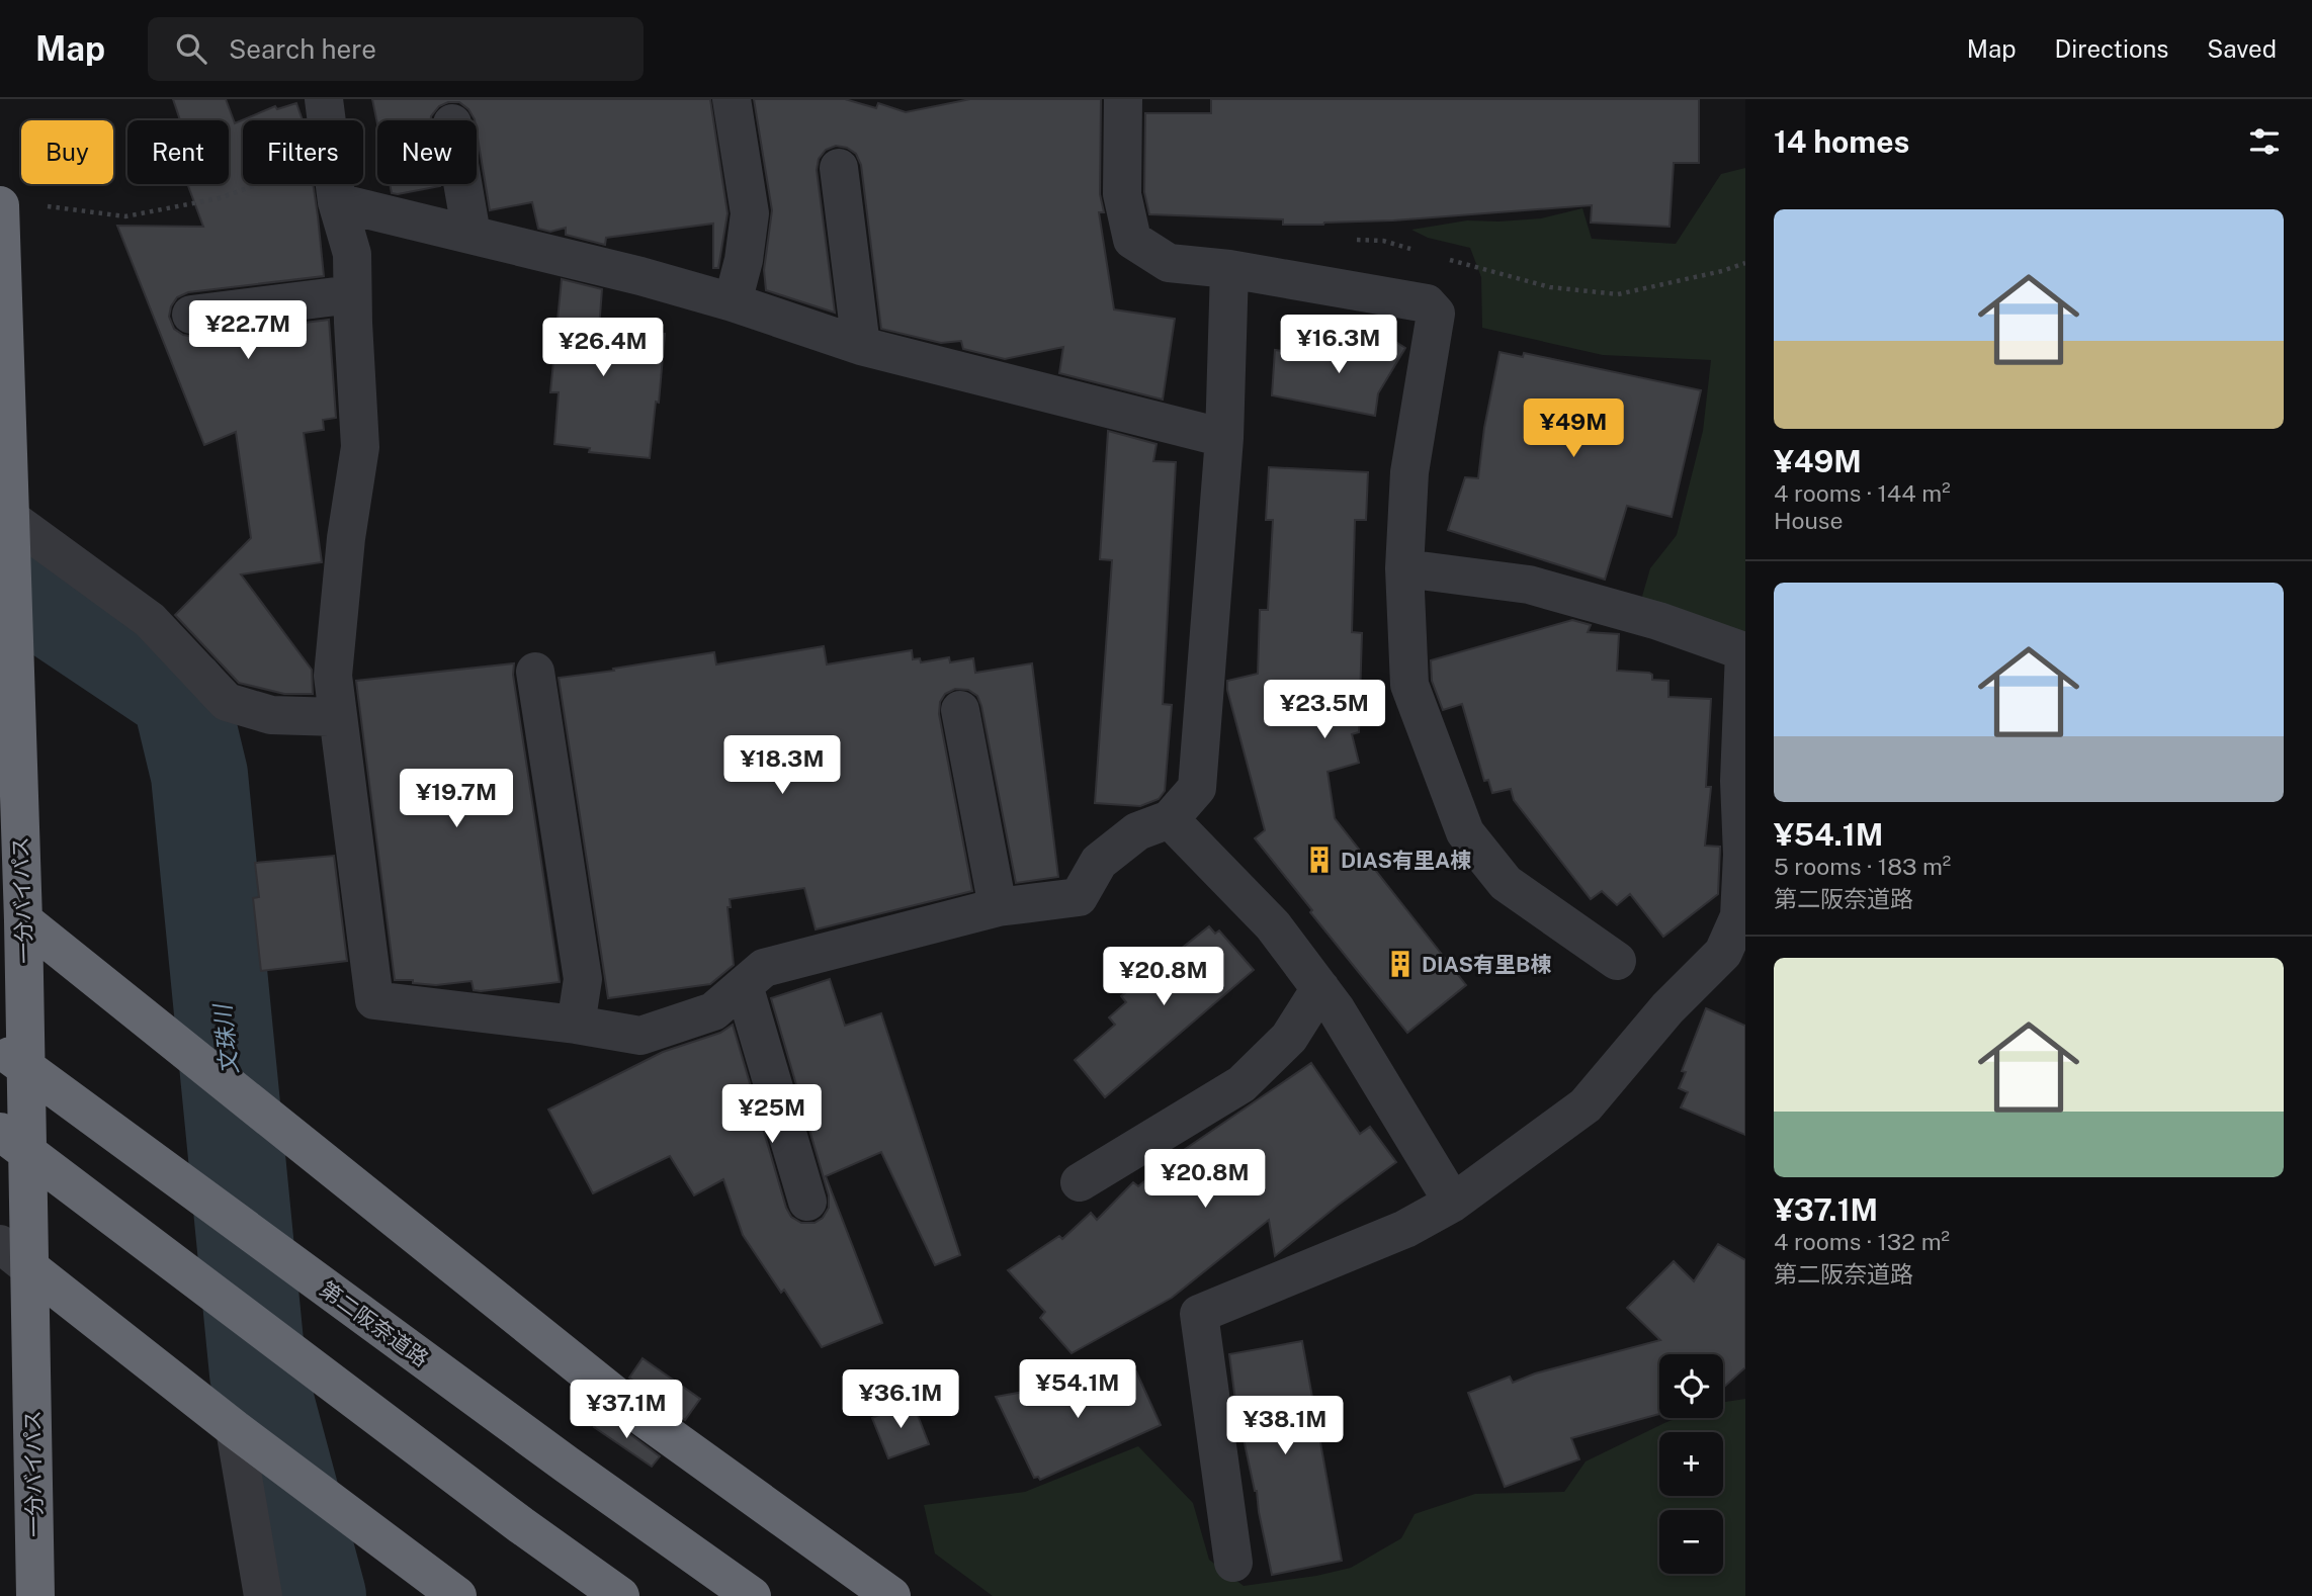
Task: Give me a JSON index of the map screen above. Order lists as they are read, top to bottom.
{
  "streets": {
    "highway": ["一分バイパス", "第二阪奈道路"]
  },
  "water": ["文珠川"],
  "places": {
    "building": ["DIAS有里A棟", "DIAS有里B棟"]
  },
  "page": {
    "header": "Map",
    "search": "Search here",
    "nav": ["Map", "Directions", "Saved"],
    "heading": "14 homes",
    "chip": [
      "Buy",
      "Rent",
      "Filters",
      "New"
    ],
    "list": [
      {
        "name": "¥49M",
        "note": "4 rooms · 144 m² · House"
      },
      {
        "name": "¥54.1M",
        "note": "5 rooms · 183 m² · 第二阪奈道路"
      },
      {
        "name": "¥37.1M",
        "note": "4 rooms · 132 m² · 第二阪奈道路"
      }
    ],
    "price": [
      "¥22.7M",
      "¥16.3M",
      "¥26.4M",
      "¥49M",
      "¥23.5M",
      "¥18.3M",
      "¥19.7M",
      "¥20.8M",
      "¥25M",
      "¥20.8M",
      "¥54.1M",
      "¥36.1M",
      "¥37.1M",
      "¥38.1M"
    ],
    "map_buttons": ["+", "−"]
  }
}
